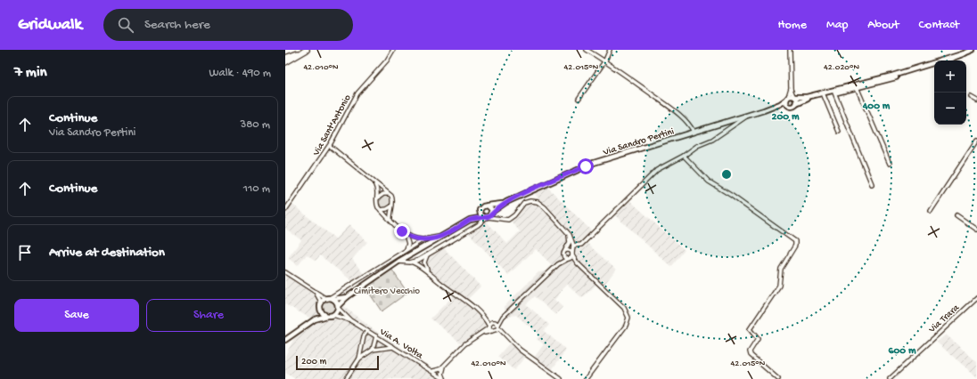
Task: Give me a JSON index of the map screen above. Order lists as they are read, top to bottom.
{
  "streets": {
    "main road": ["Via Sandro Pertini"],
    "street": ["Via Sant'Antonio", "Via Trara", "Via A. Volta"]
  },
  "parks": ["Cimitero Vecchio"],
  "scale_bar": "200 m",
  "page": {
    "header": "Gridwalk",
    "search": "Search here",
    "nav": [
      "Home",
      "Map",
      "About",
      "Contact"
    ],
    "heading": ["7 min", "Walk · 490 m"],
    "map_buttons": ["+", "−"],
    "list": [
      ["Continue", "Via Sandro Pertini", "380 m"],
      ["Continue", "110 m"],
      "Arrive at destination"
    ],
    "buttons": ["Save", "Share"],
    "scale": "200 m"
  },
  "coordinates": ["42.010°N", "42.015°N", "42.020°N"],
  "rings": ["400 m", "200 m", "600 m"]
}
